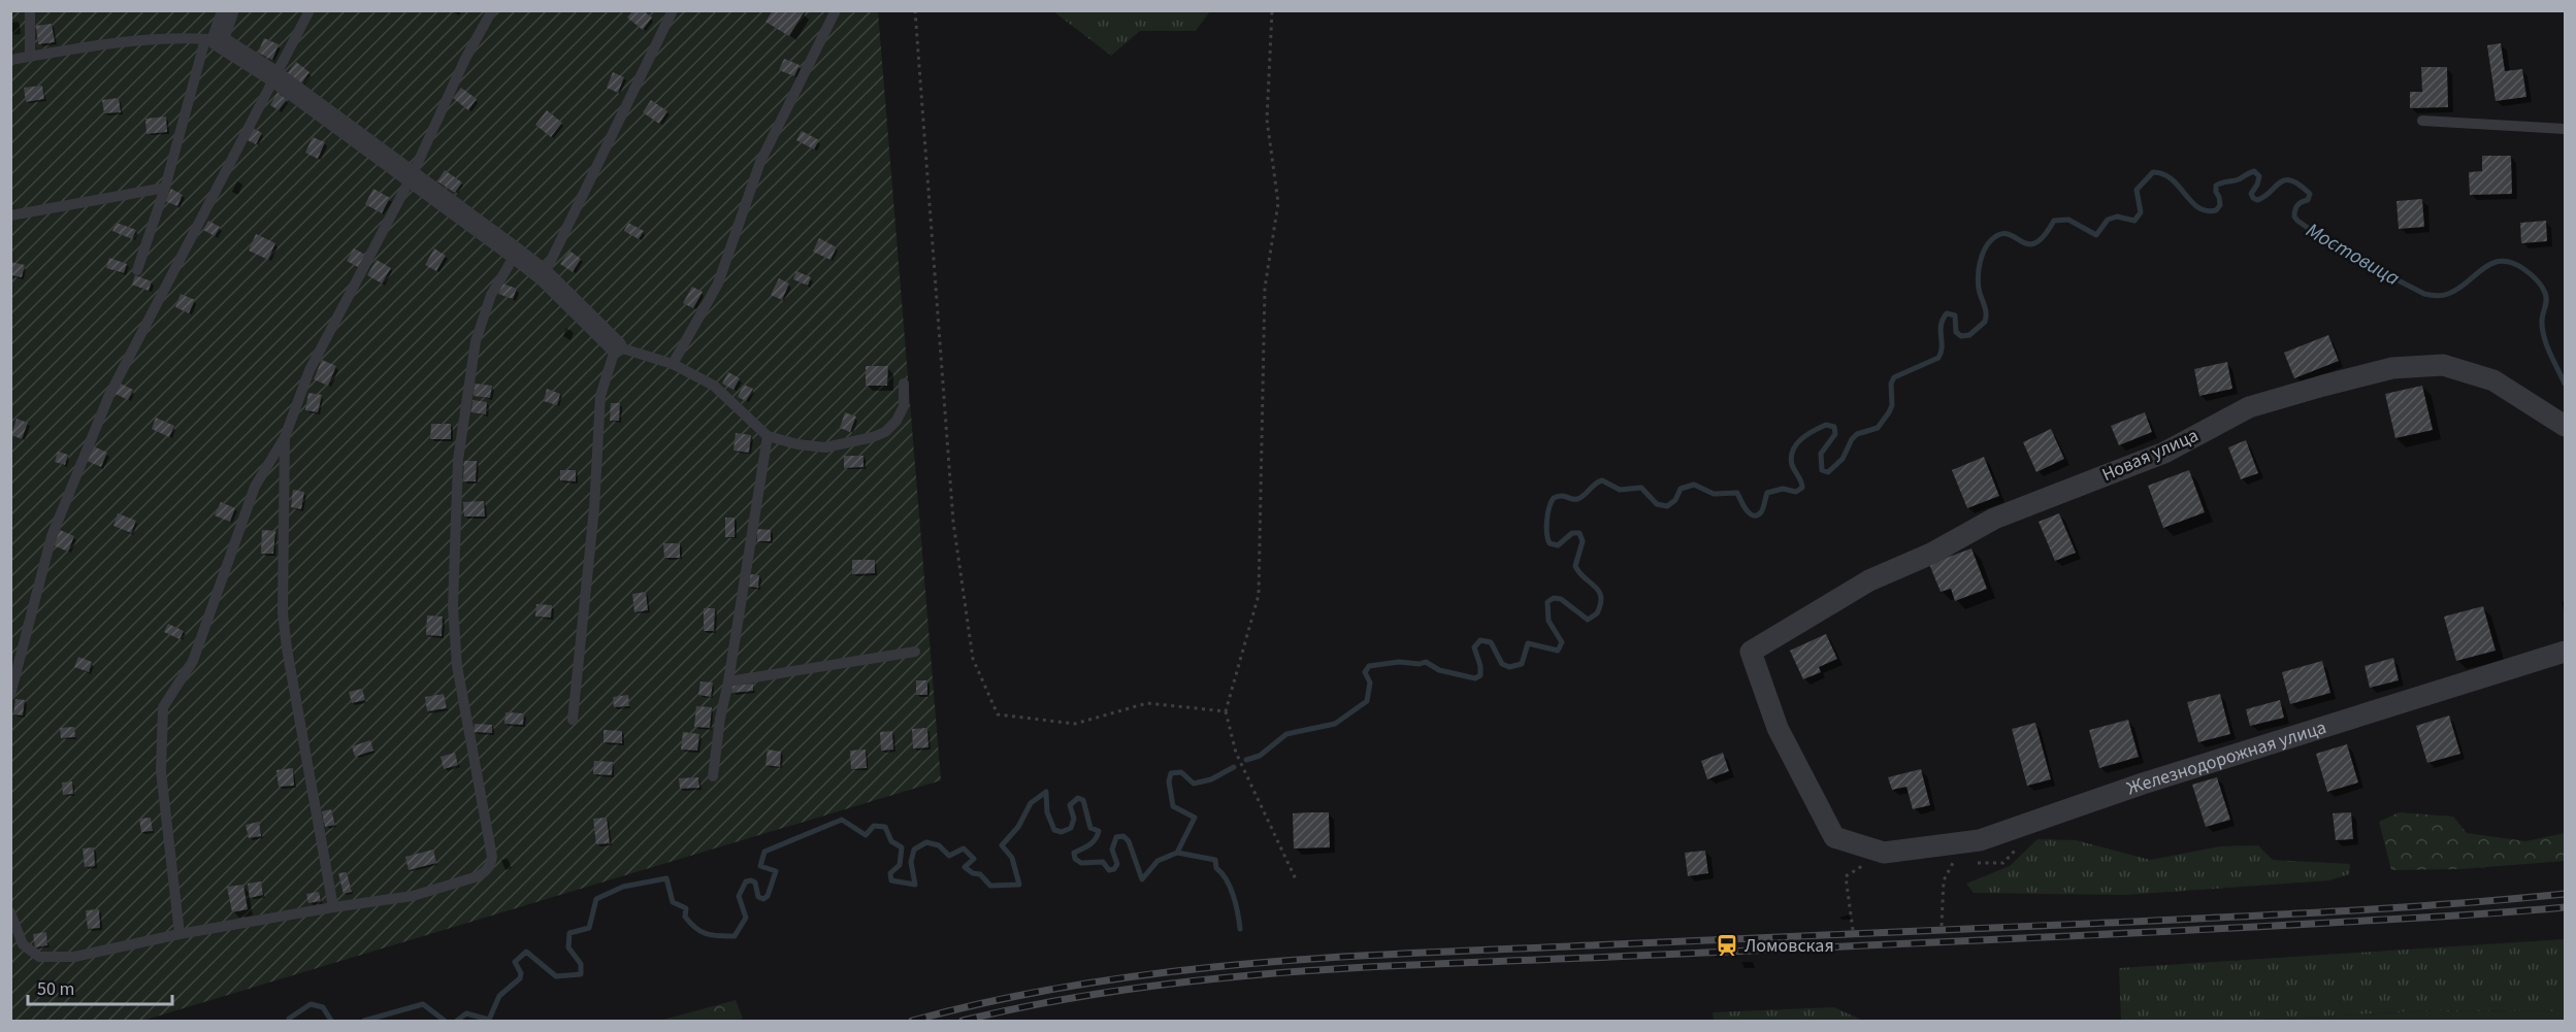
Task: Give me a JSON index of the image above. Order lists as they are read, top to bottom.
{
  "streets": {
    "street": ["Новая улица", "Железнодорожная улица"]
  },
  "crossings": [
    ["Новая улица", "Железнодорожная улица"]
  ],
  "water": ["Мостовица"],
  "places": {
    "station": ["Ломовская"]
  },
  "scale_bar": "50 m"
}
